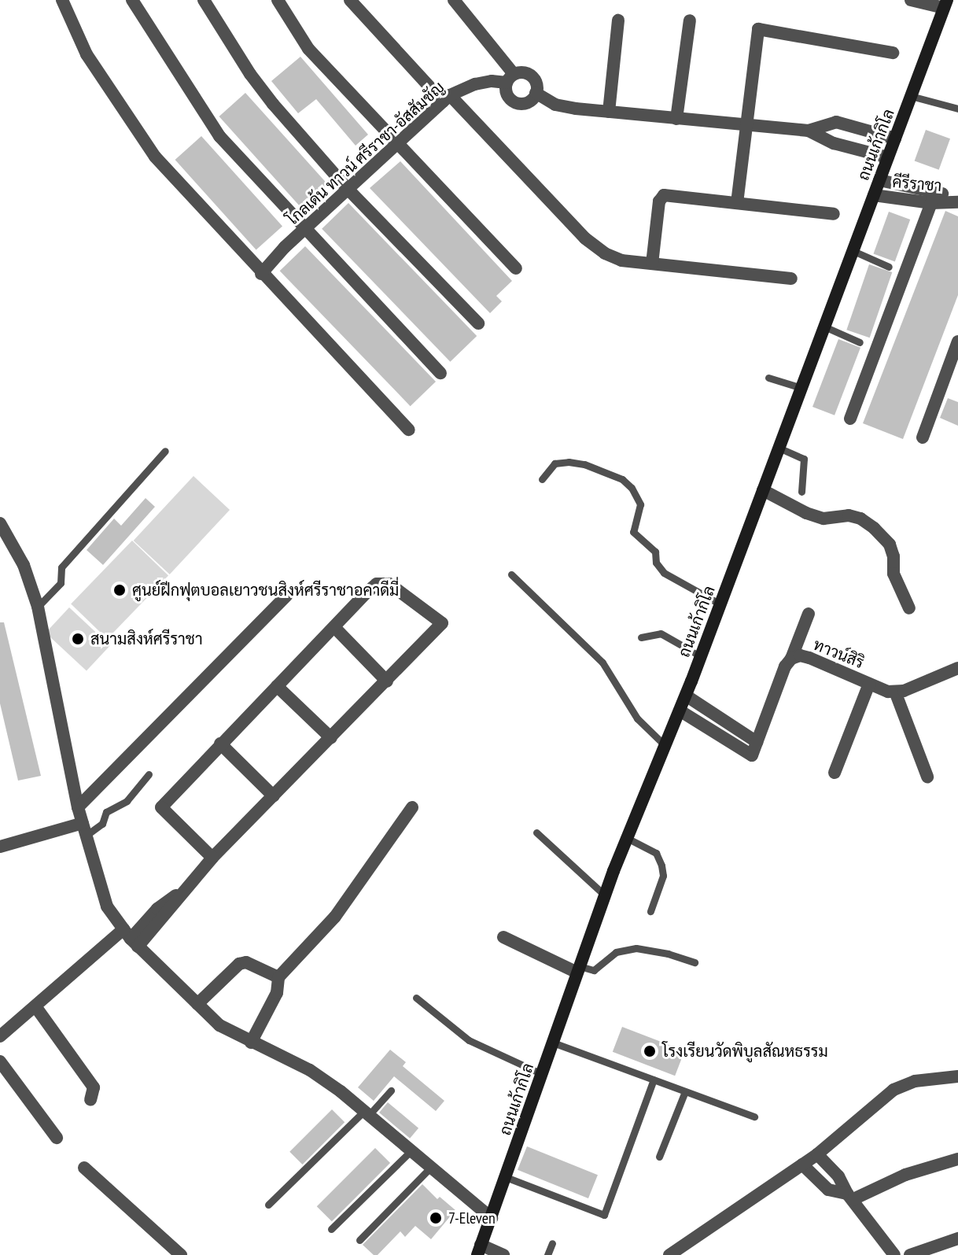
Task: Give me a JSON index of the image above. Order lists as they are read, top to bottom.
{
  "streets": {
    "main road": ["ถนนเก้ากิโล"],
    "street": ["โกลเด้น ทาวน์ ศรีราชา-อัสสัมชัญ", "คีรีราชา", "ทาวน์สิริ"]
  },
  "crossings": [
    ["ถนนเก้ากิโล", "คีรีราชา"],
    ["ถนนเก้ากิโล", "ทาวน์สิริ"]
  ],
  "places": [
    "ศูนย์ฝีกฟุตบอลเยาวชนสิงห์ศรีราชาอคาดีมี่",
    "สนามสิงห์ศรีราชา",
    "โรงเรียนวัดพิบูลสัณหธรรม",
    "7-Eleven"
  ]
}
